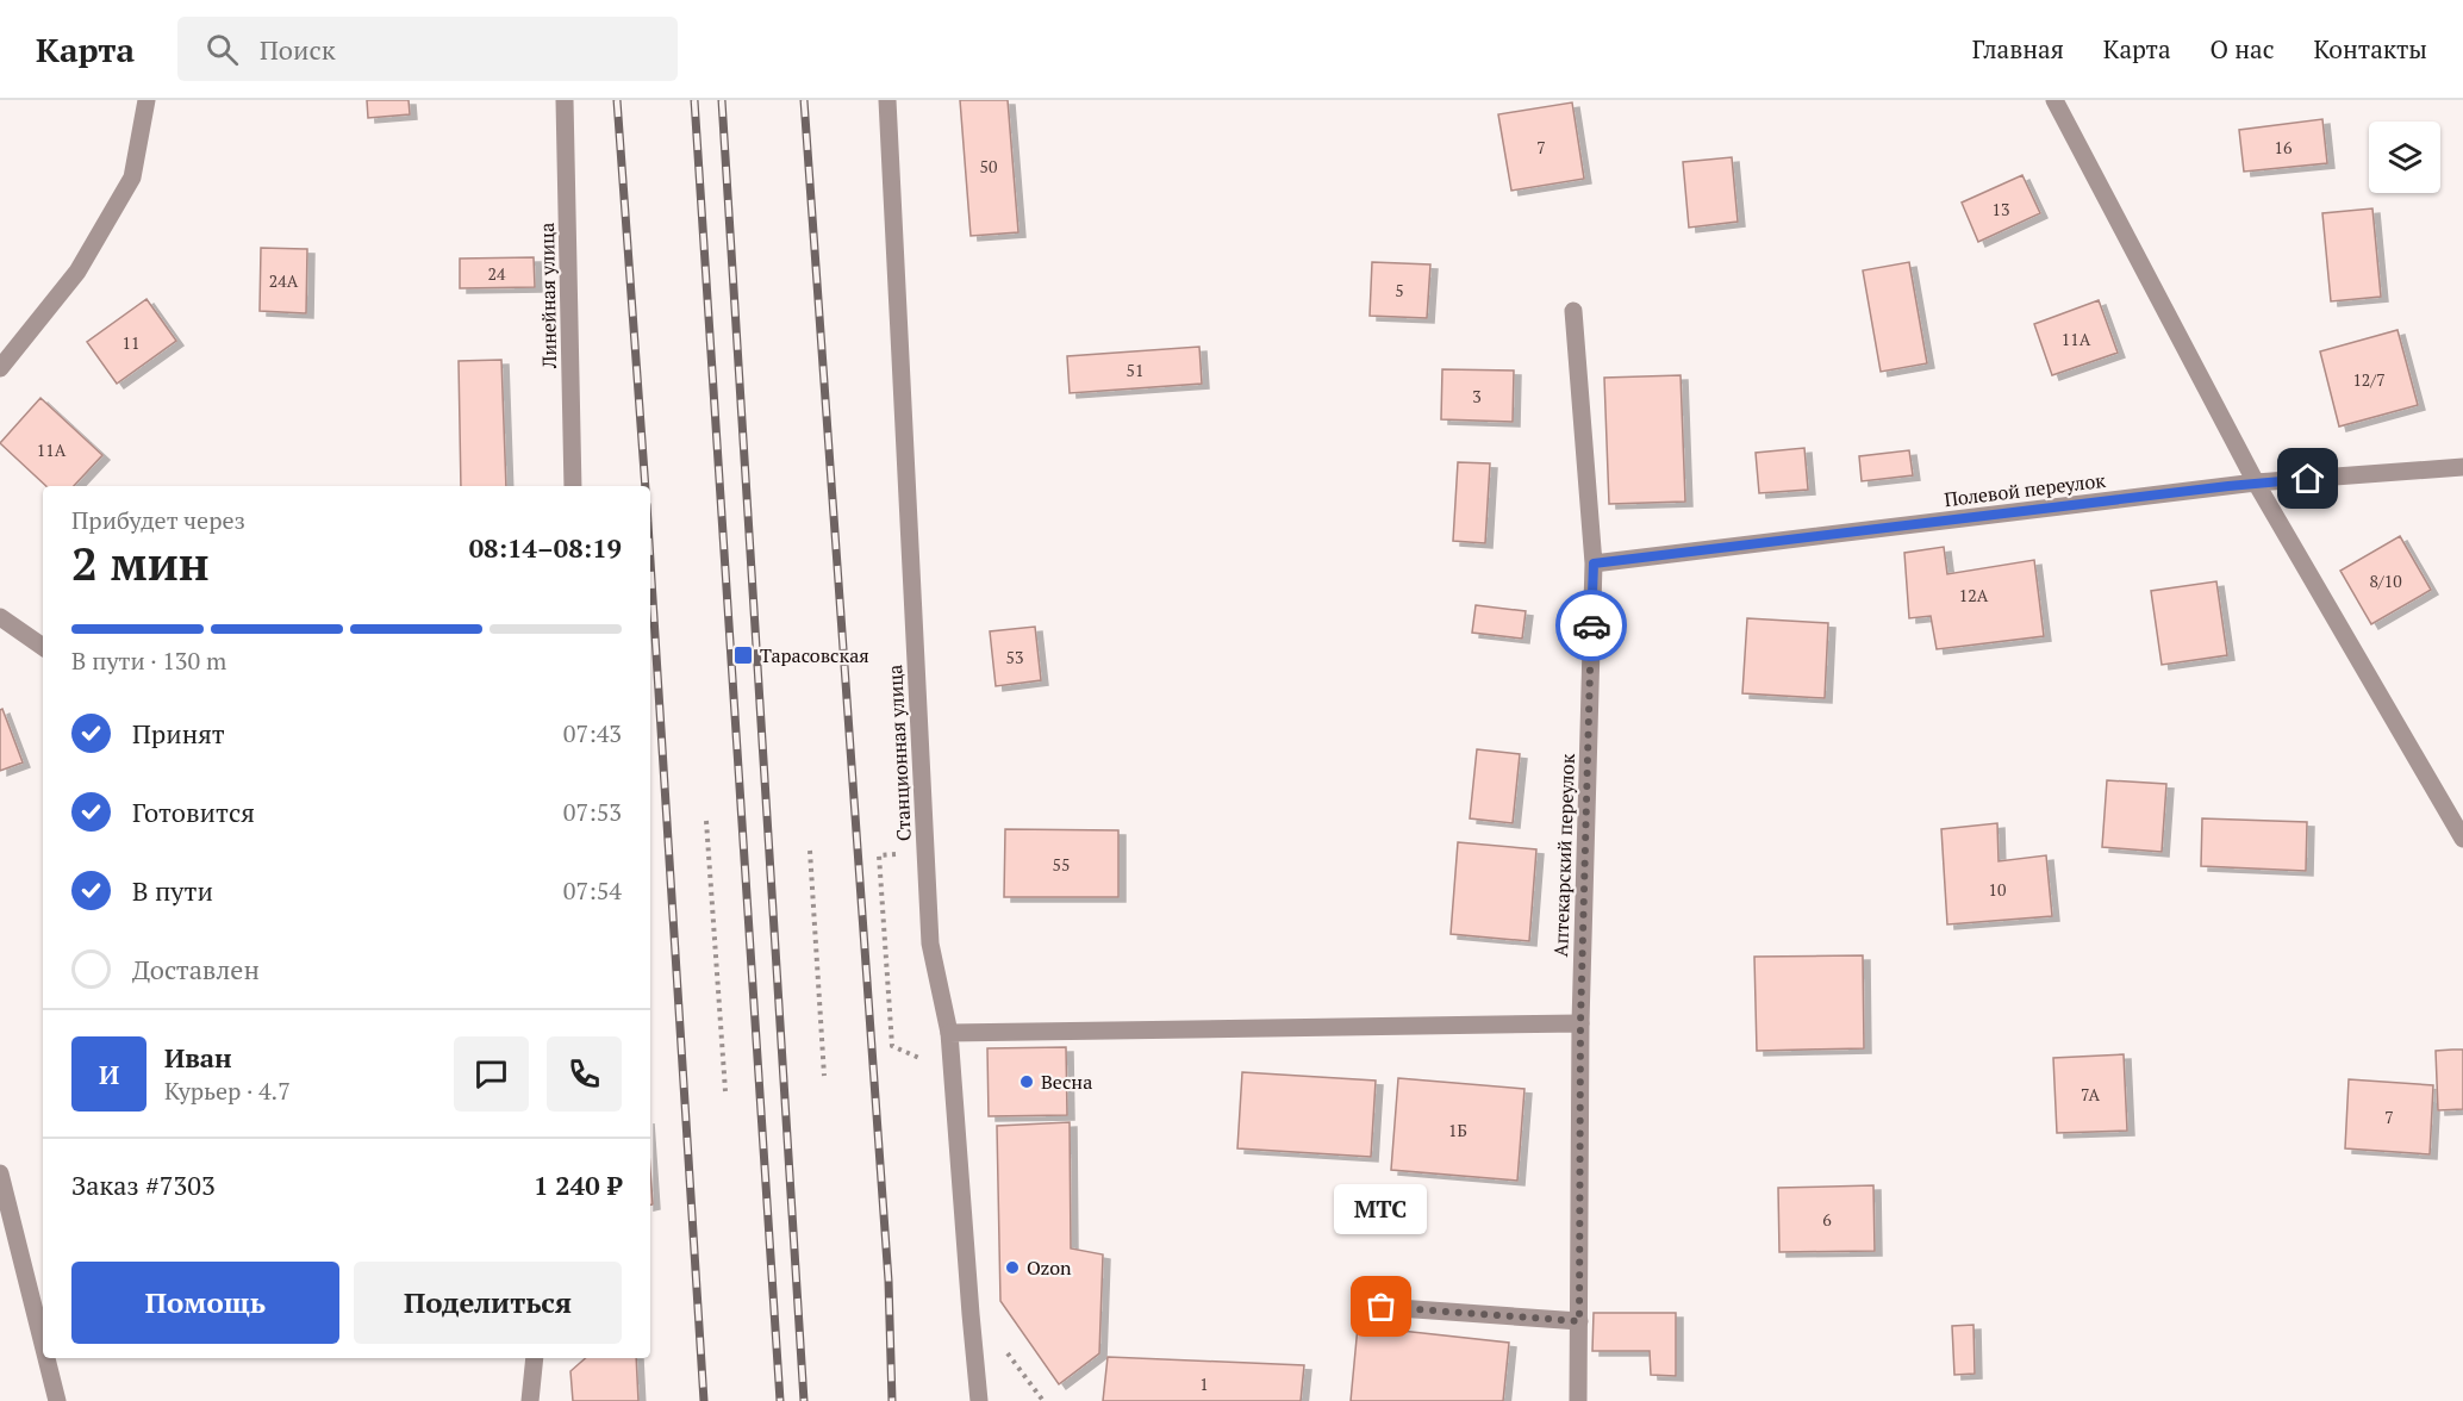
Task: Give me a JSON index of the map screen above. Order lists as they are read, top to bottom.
{
  "streets": {
    "street": [
      "Линейная улица",
      "Полевой переулок",
      "Станционная улица",
      "Аптекарский переулок"
    ]
  },
  "crossings": [
    ["Полевой переулок", "Аптекарский переулок"]
  ],
  "places": {
    "transit": ["Тарасовская"],
    "other": ["Весна", "Ozon", "МТС"]
  },
  "house_numbers": [
    "7",
    "16",
    "50",
    "13",
    "24",
    "24А",
    "5",
    "11А",
    "11",
    "51",
    "12/7",
    "3",
    "11А",
    "8/10",
    "12А",
    "53",
    "55",
    "10",
    "7А",
    "7",
    "1Б",
    "6",
    "1"
  ],
  "page": {
    "header": "Карта",
    "search": "Поиск",
    "nav": [
      "Главная",
      "Карта",
      "О нас",
      "Контакты"
    ],
    "heading": ["2 мин", "Прибудет через", "08:14–08:19"],
    "panel": [
      "Иван",
      "Курьер · 4.7",
      "Заказ #7303",
      "1 240 ₽"
    ],
    "bar": "В пути · 130 m",
    "list": [
      ["Принят", "07:43"],
      ["Готовится", "07:53"],
      ["В пути", "07:54"],
      "Доставлен"
    ],
    "round": "И",
    "bubble": "МТС",
    "buttons": ["Помощь", "Поделиться"]
  }
}
